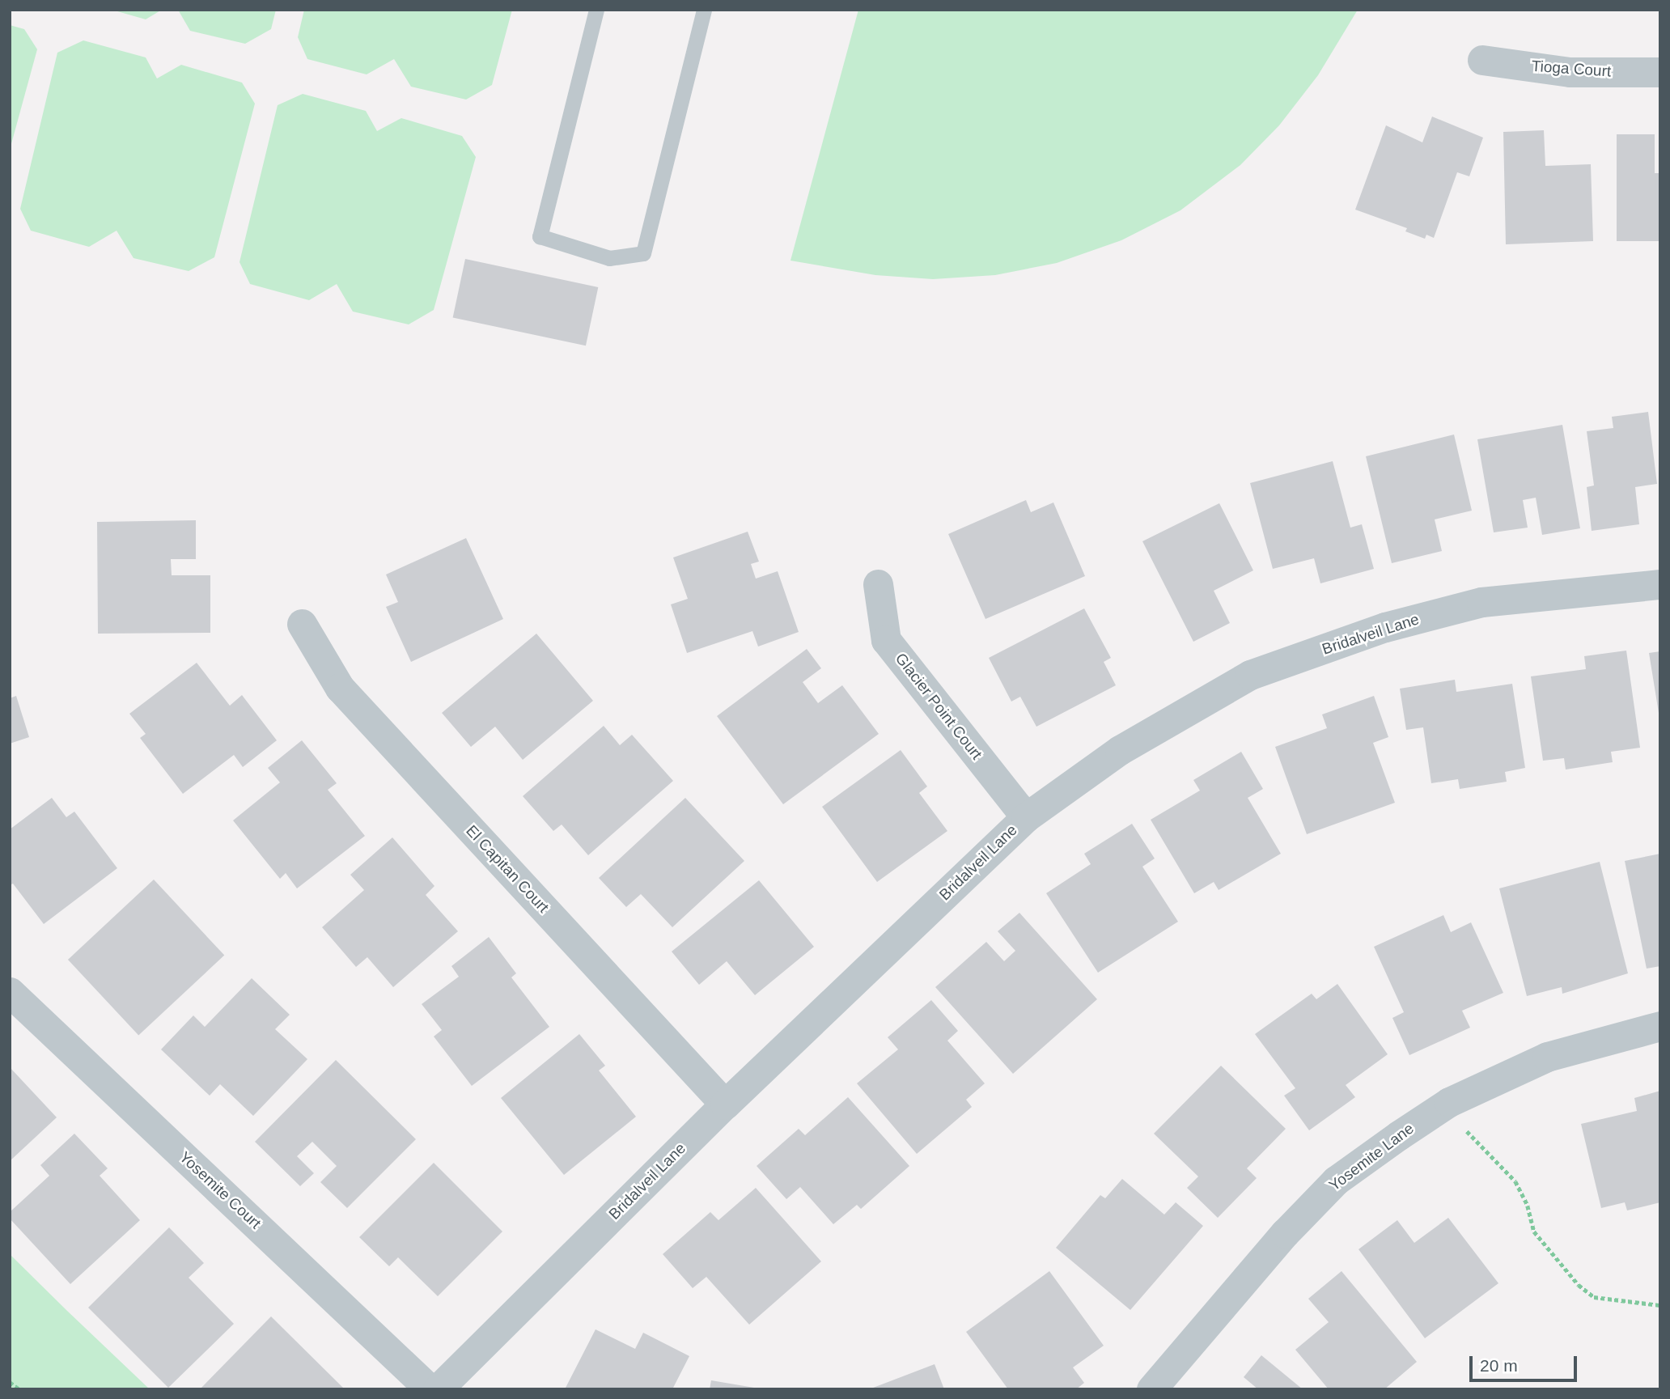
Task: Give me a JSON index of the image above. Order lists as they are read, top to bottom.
{
  "streets": {
    "street": [
      "Tioga Court",
      "Bridalveil Lane",
      "Glacier Point Court",
      "El Capitan Court",
      "Yosemite Lane",
      "Yosemite Court"
    ]
  },
  "crossings": [
    ["Bridalveil Lane", "Glacier Point Court"],
    ["Bridalveil Lane", "El Capitan Court"]
  ],
  "scale_bar": "20 m"
}
